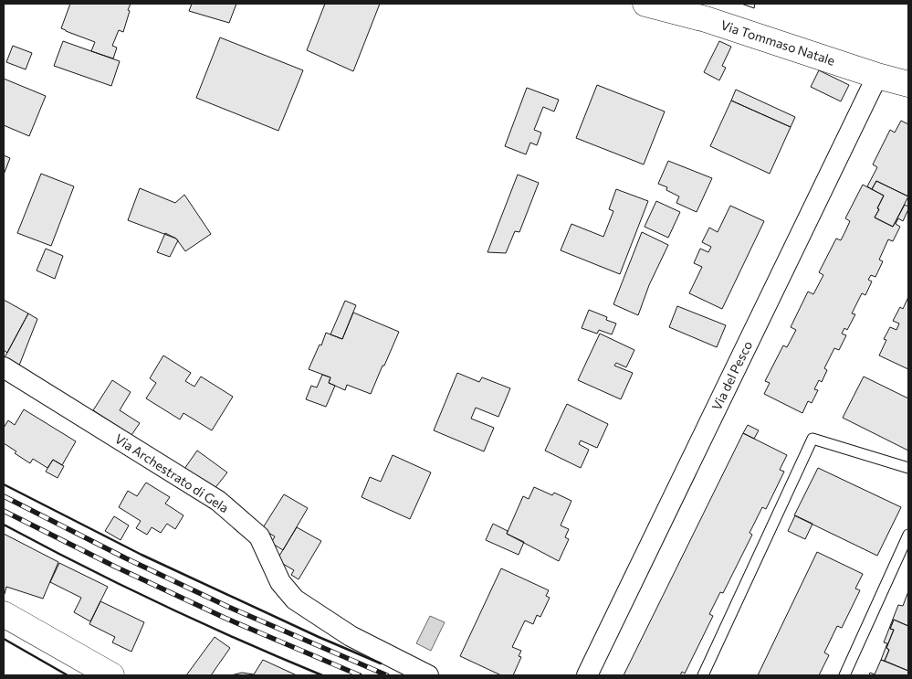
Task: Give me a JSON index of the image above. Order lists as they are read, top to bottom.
{
  "streets": {
    "street": ["Via Tommaso Natale", "Via del Pesco", "Via Archestrato di Gela"]
  },
  "crossings": [
    ["Via Tommaso Natale", "Via del Pesco"]
  ]
}
